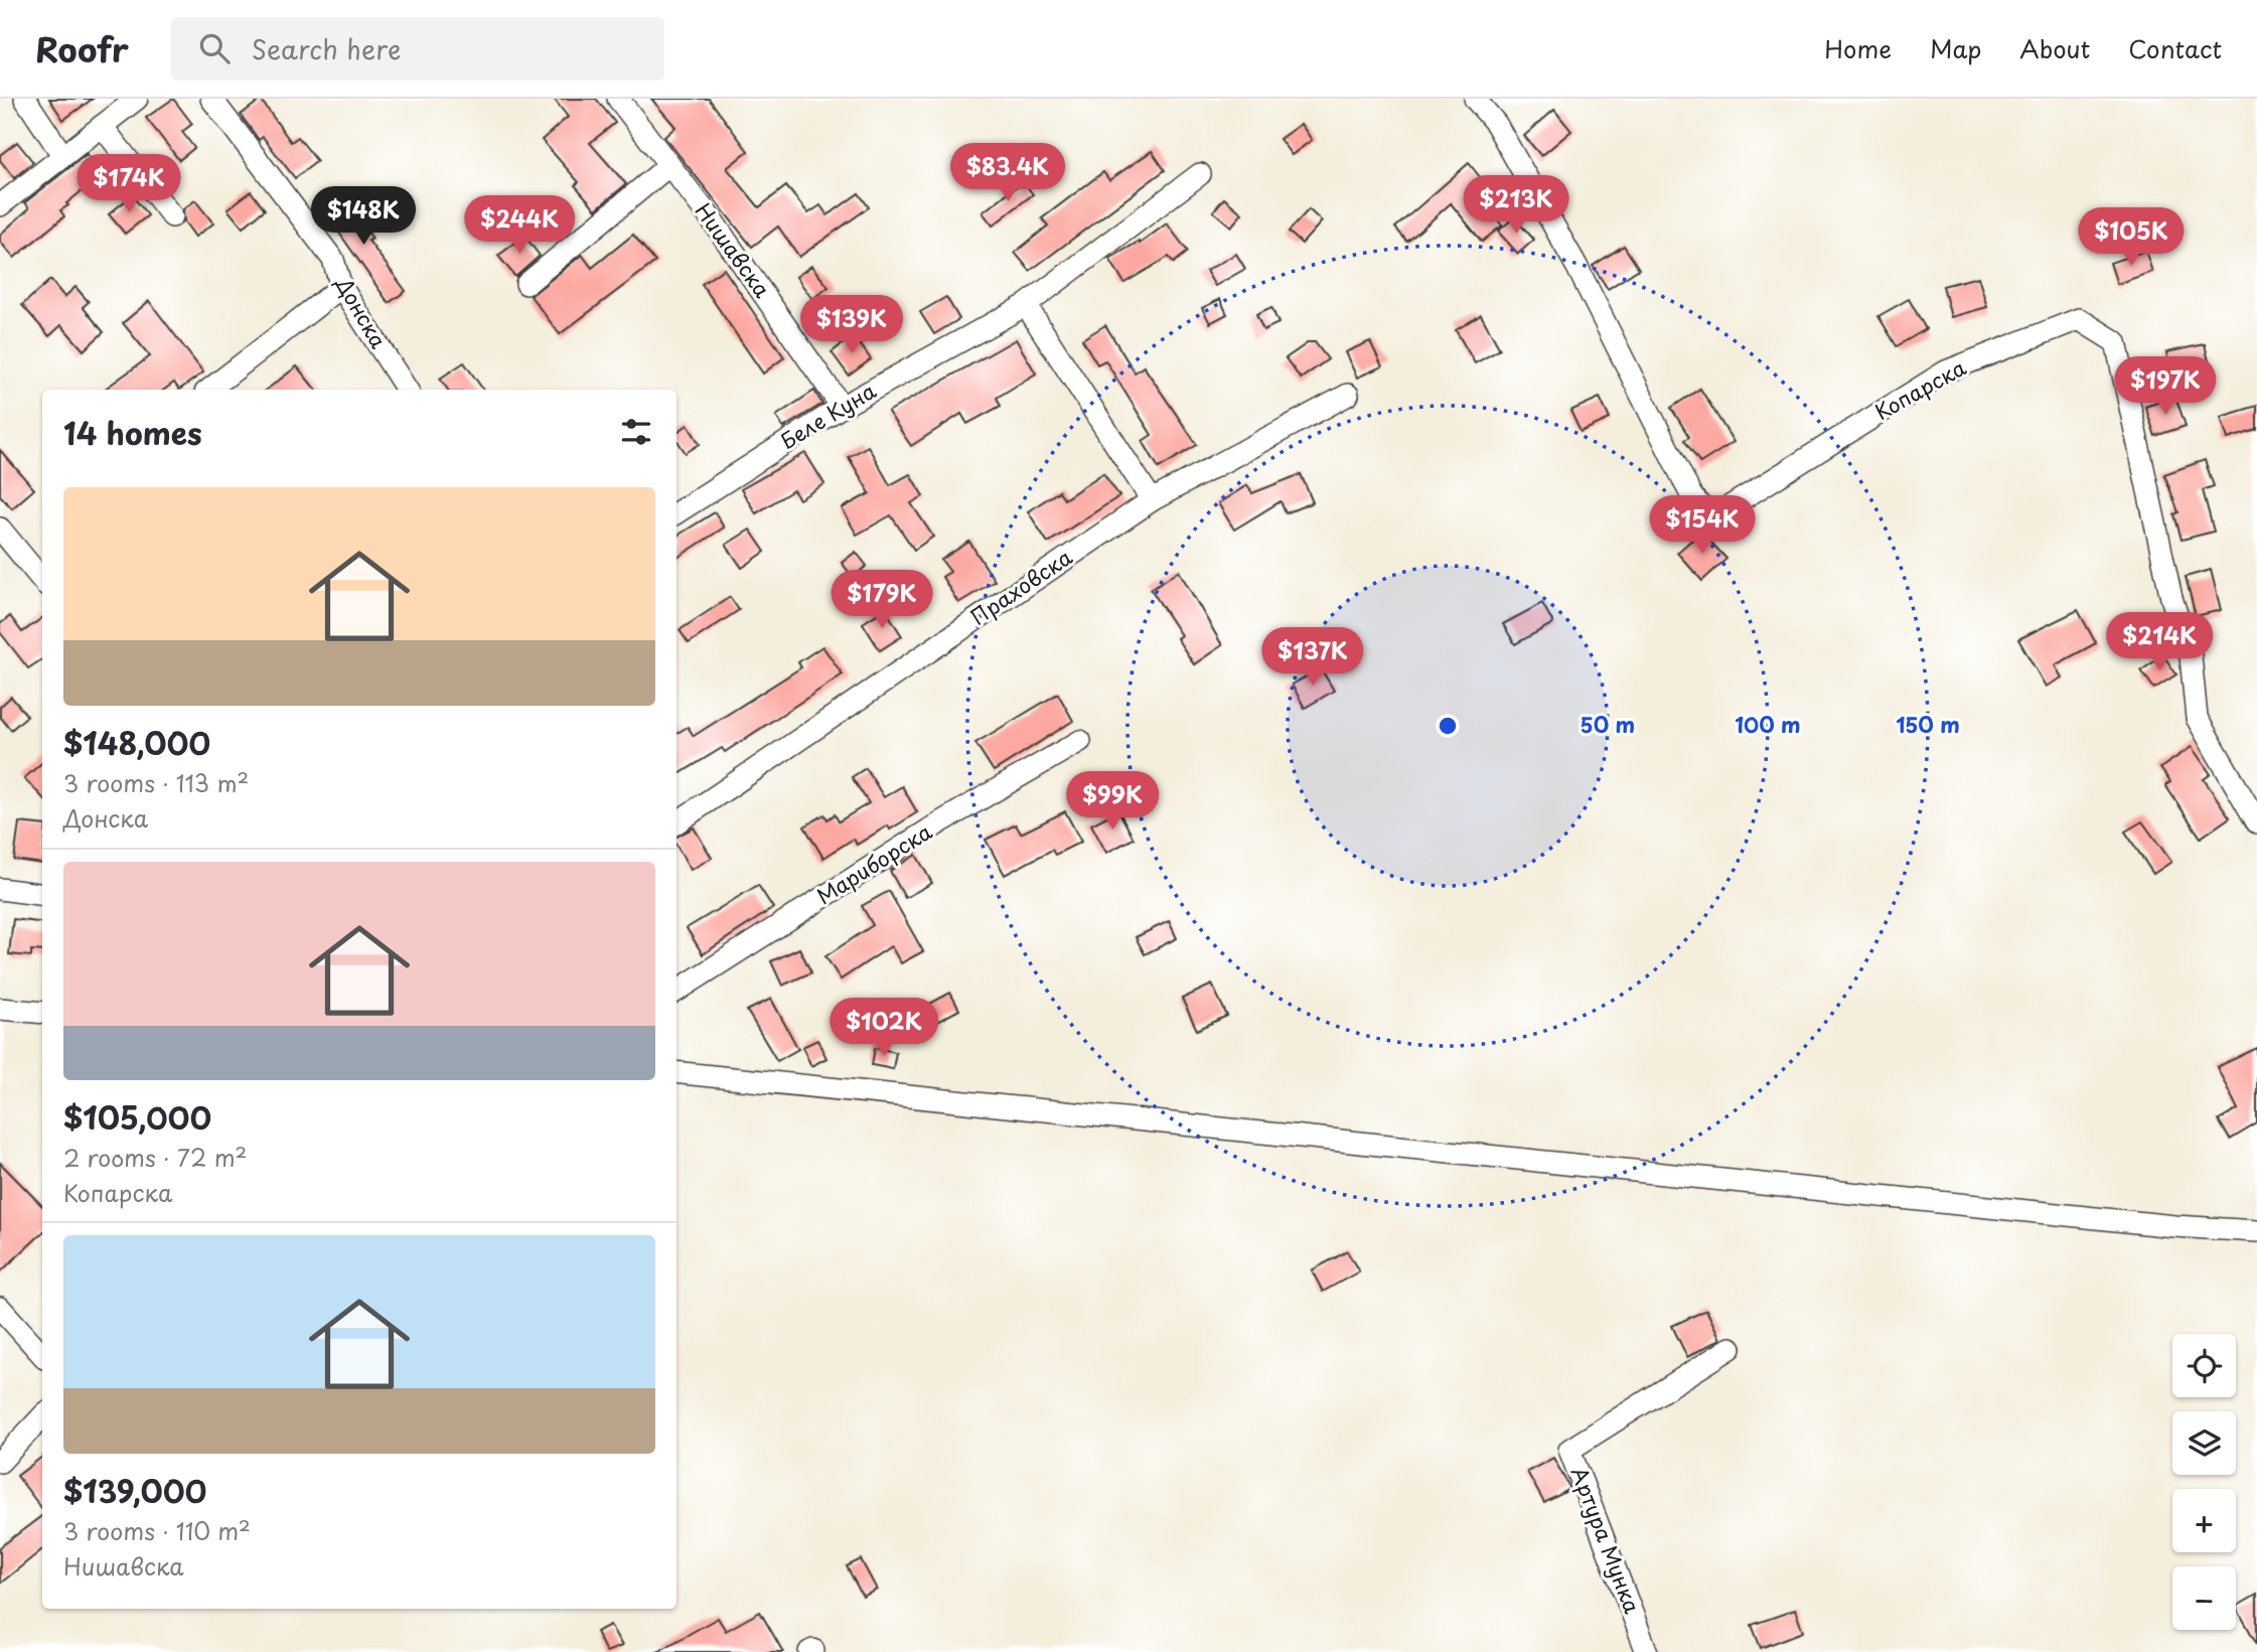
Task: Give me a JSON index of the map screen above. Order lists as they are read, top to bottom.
{
  "streets": {
    "street": [
      "Нишавска",
      "Донска",
      "Копарска",
      "Беле Куна",
      "Праховска",
      "Мариборска",
      "Артура Мунка"
    ]
  },
  "crossings": [
    ["Нишавска", "Беле Куна"]
  ],
  "page": {
    "header": "Roofr",
    "search": "Search here",
    "nav": [
      "Home",
      "Map",
      "About",
      "Contact"
    ],
    "price": [
      "$83.4K",
      "$174K",
      "$213K",
      "$148K",
      "$244K",
      "$105K",
      "$139K",
      "$197K",
      "$154K",
      "$179K",
      "$214K",
      "$137K",
      "$99K",
      "$102K"
    ],
    "heading": "14 homes",
    "list": [
      {
        "name": "$148,000",
        "note": "3 rooms · 113 m² · Донска"
      },
      {
        "name": "$105,000",
        "note": "2 rooms · 72 m² · Копарска"
      },
      {
        "name": "$139,000",
        "note": "3 rooms · 110 m² · Нишавска"
      }
    ],
    "map_buttons": ["+", "−"]
  },
  "rings": ["50 m", "100 m", "150 m"]
}
